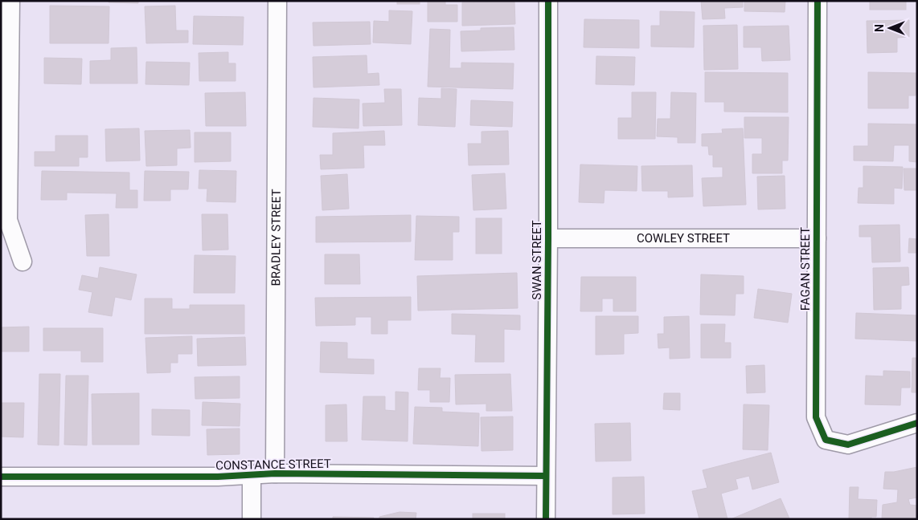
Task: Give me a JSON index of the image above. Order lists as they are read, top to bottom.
{
  "streets": {
    "street": [
      "BRADLEY STREET",
      "COWLEY STREET",
      "SWAN STREET",
      "FAGAN STREET",
      "CONSTANCE STREET"
    ]
  },
  "crossings": [
    ["BRADLEY STREET", "CONSTANCE STREET"],
    ["COWLEY STREET", "SWAN STREET"],
    ["COWLEY STREET", "FAGAN STREET"],
    ["SWAN STREET", "CONSTANCE STREET"]
  ],
  "north": "left"
}
